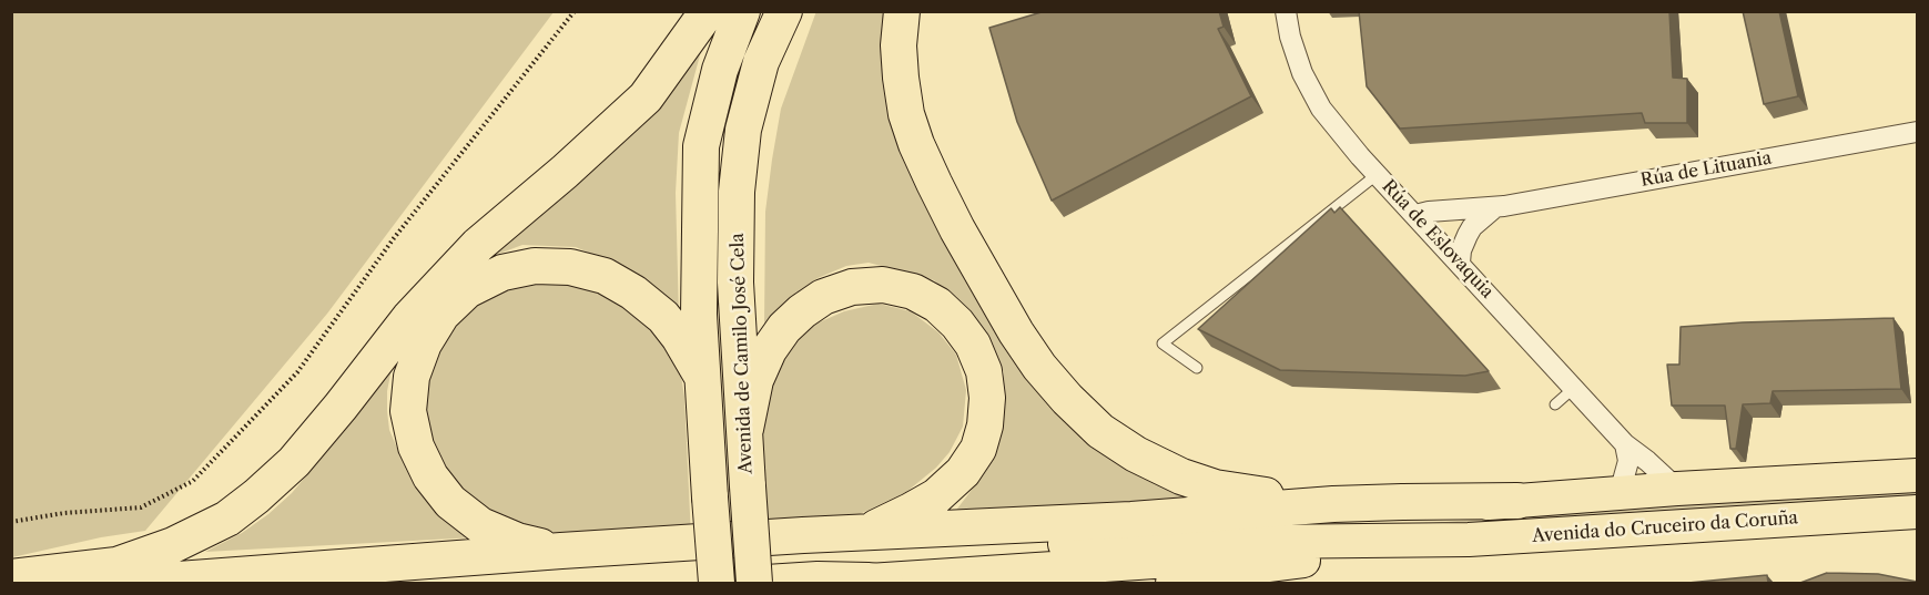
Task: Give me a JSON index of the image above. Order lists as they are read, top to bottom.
{
  "streets": {
    "highway": ["Avenida de Camilo José Cela"],
    "main road": ["Avenida do Cruceiro da Coruña"],
    "street": ["Rúa de Lituania", "Rúa de Eslovaquia"]
  },
  "crossings": [
    ["Rúa de Lituania", "Rúa de Eslovaquia"],
    ["Rúa de Eslovaquia", "Avenida do Cruceiro da Coruña"]
  ]
}
